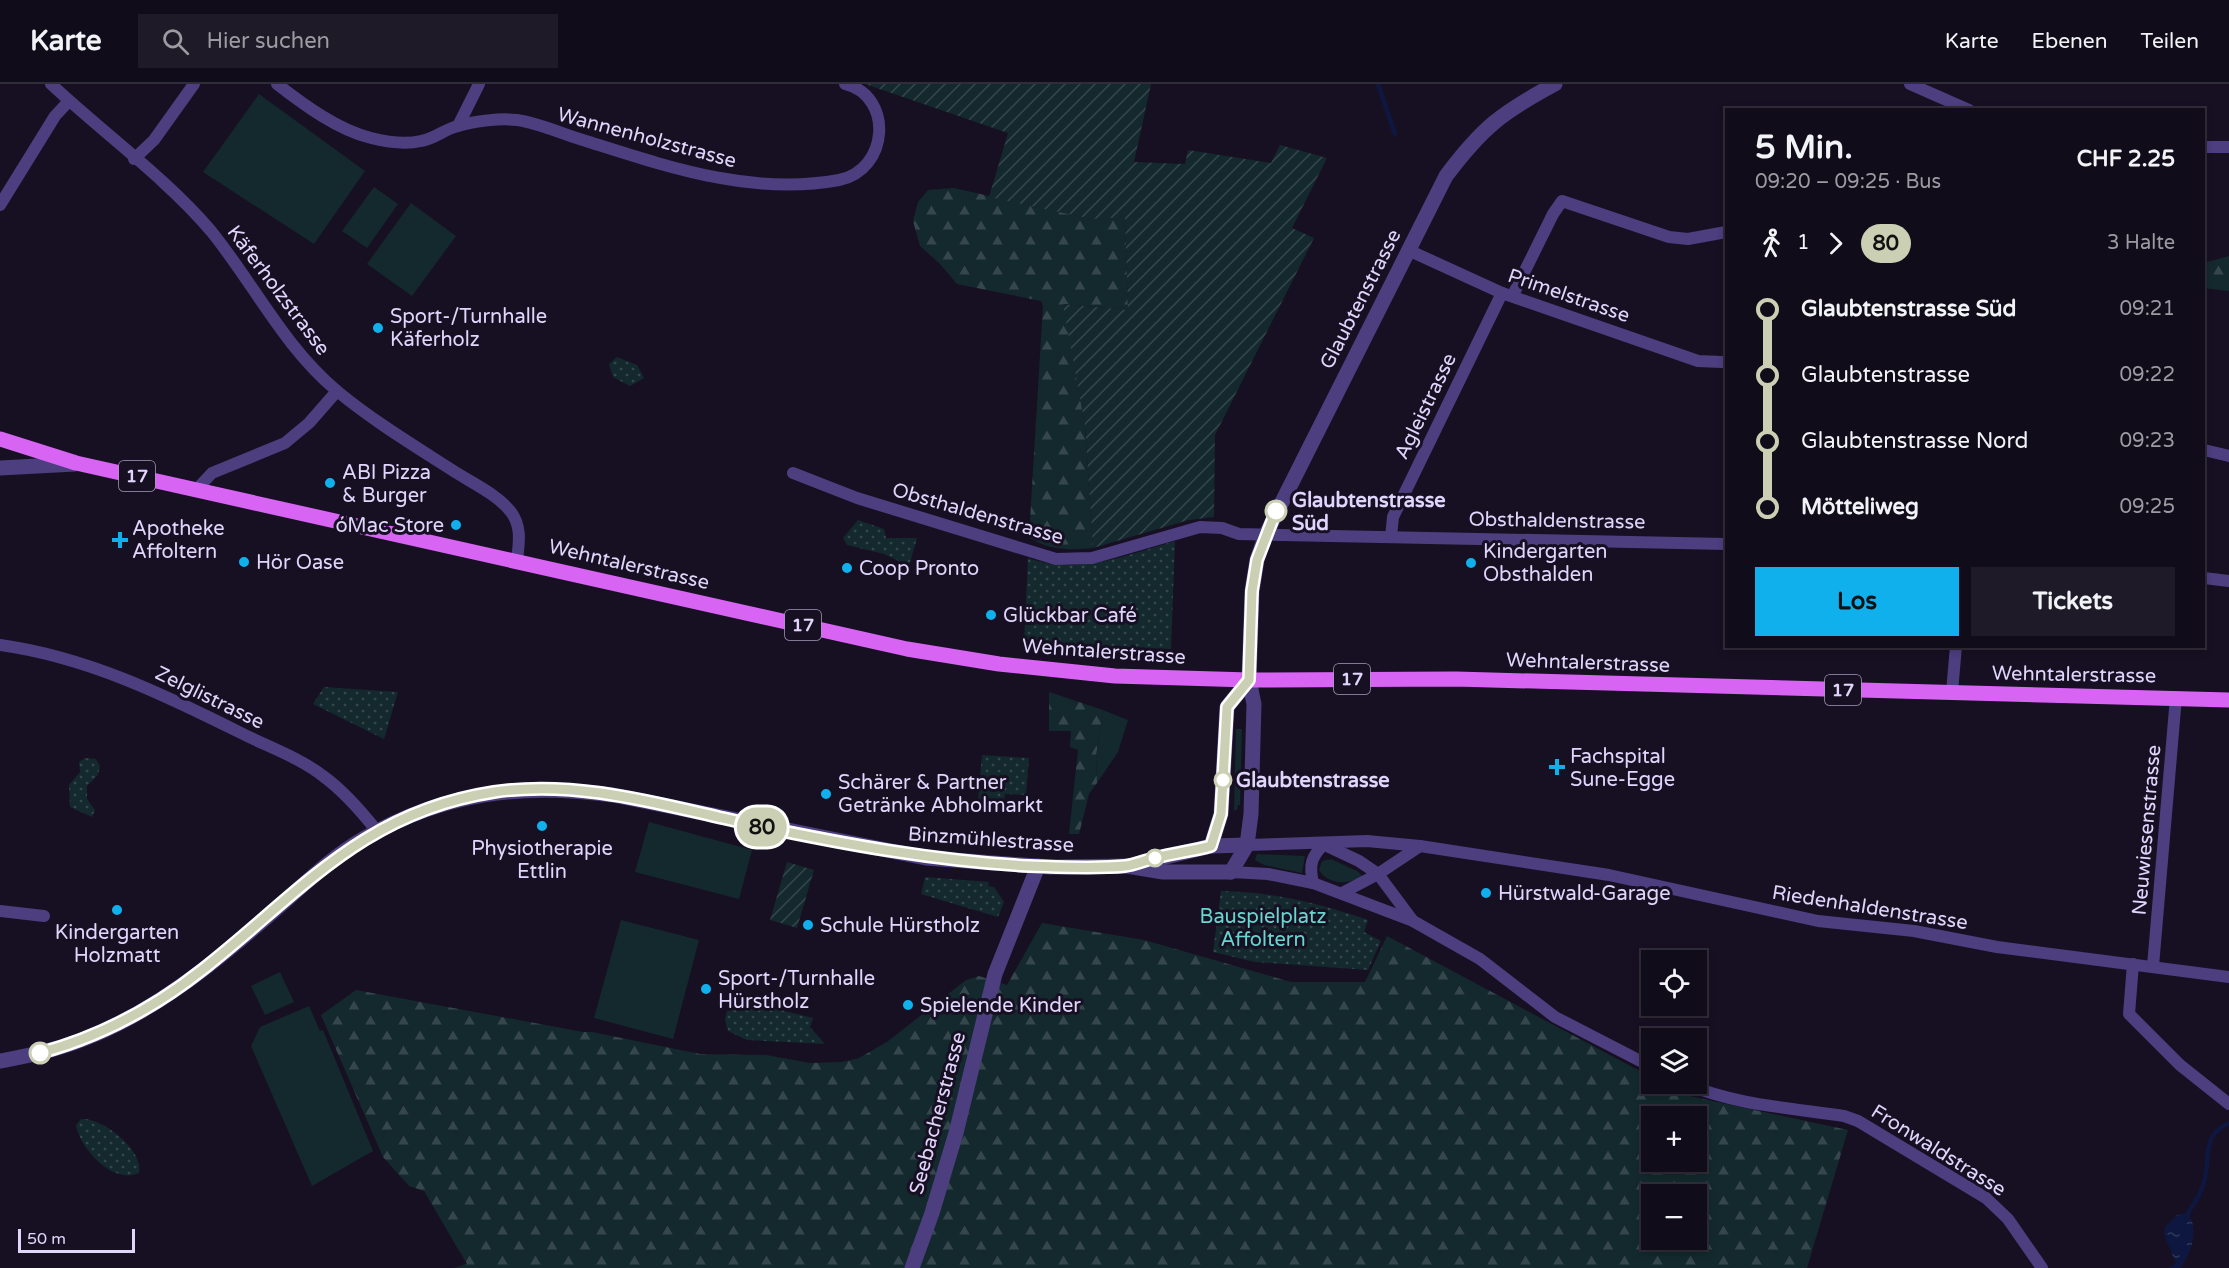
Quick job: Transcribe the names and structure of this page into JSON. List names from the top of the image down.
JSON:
{
  "streets": {
    "main road": ["17", "Wehntalerstrasse"],
    "street": [
      "Wannenholzstrasse",
      "Käferholzstrasse",
      "Primelstrasse",
      "Glaubtenstrasse",
      "Agleistrasse",
      "Obsthaldenstrasse",
      "Zelglistrasse",
      "Neuwiesenstrasse",
      "Binzmühlestrasse",
      "Riedenhaldenstrasse",
      "Seebacherstrasse",
      "Fronwaldstrasse"
    ]
  },
  "crossings": [
    ["Käferholzstrasse", "Wehntalerstrasse"],
    ["Primelstrasse", "Glaubtenstrasse"],
    ["Primelstrasse", "Agleistrasse"],
    ["Glaubtenstrasse", "Obsthaldenstrasse"],
    ["Glaubtenstrasse", "Wehntalerstrasse"],
    ["Agleistrasse", "Obsthaldenstrasse"],
    ["Wehntalerstrasse", "Neuwiesenstrasse"],
    ["Zelglistrasse", "Binzmühlestrasse"],
    ["Neuwiesenstrasse", "Riedenhaldenstrasse"],
    ["Binzmühlestrasse", "Riedenhaldenstrasse"],
    ["Binzmühlestrasse", "Seebacherstrasse"]
  ],
  "parks": ["Bauspielplatz Affoltern"],
  "places": {
    "other": [
      "Sport-/Turnhalle Käferholz",
      "ABI Pizza & Burger",
      "Glaubtenstrasse Süd",
      "óMac Store",
      "Hör Oase",
      "Kindergarten Obsthalden",
      "Coop Pronto",
      "Glückbar Café",
      "Glaubtenstrasse",
      "Schärer & Partner Getränke Abholmarkt",
      "Physiotherapie Ettlin",
      "Hürstwald-Garage",
      "Kindergarten Holzmatt",
      "Schule Hürstholz",
      "Sport-/Turnhalle Hürstholz",
      "Spielende Kinder"
    ],
    "health": ["Apotheke Affoltern", "Fachspital Sune-Egge"]
  },
  "lines": ["bus line 80"],
  "scale_bar": "50 m",
  "page": {
    "header": "Karte",
    "search": "Hier suchen",
    "nav": ["Karte", "Ebenen", "Teilen"],
    "on_map": "80",
    "heading": ["5 Min.", "09:20 – 09:25 · Bus", "CHF 2.25"],
    "legs": ["1", "80", "3 Halte"],
    "list": [
      {
        "name": "Glaubtenstrasse Süd",
        "value": "09:21"
      },
      {
        "name": "Glaubtenstrasse",
        "value": "09:22"
      },
      {
        "name": "Glaubtenstrasse Nord",
        "value": "09:23"
      },
      {
        "name": "Mötteliweg",
        "value": "09:25"
      }
    ],
    "buttons": ["Los", "Tickets"],
    "map_buttons": ["+", "−"],
    "scale": "50 m"
  }
}
